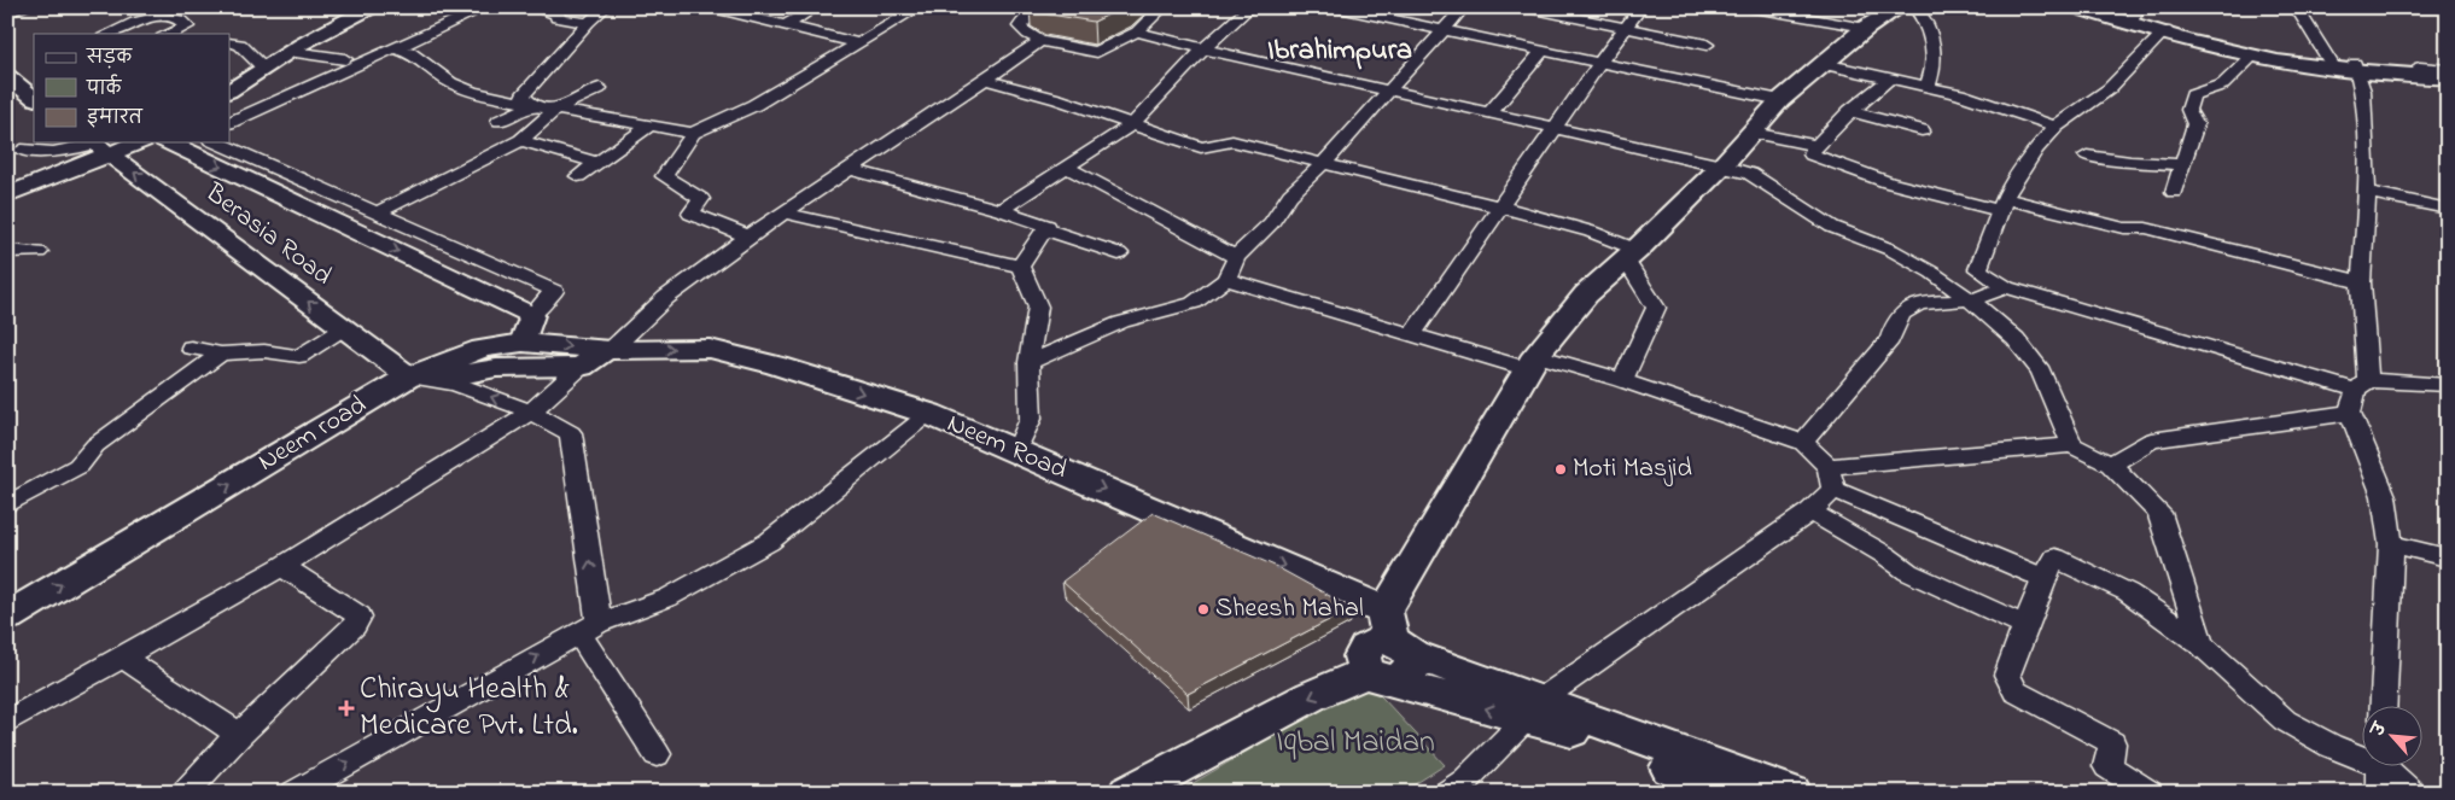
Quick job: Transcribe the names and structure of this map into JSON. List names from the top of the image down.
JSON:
{
  "streets": {
    "main road": ["Neem road", "Neem Road"],
    "street": ["Berasia Road"]
  },
  "crossings": [
    ["Berasia Road", "Neem road"],
    ["Neem road", "Neem Road"]
  ],
  "one_way": ["Neem road", "Neem Road"],
  "districts": ["Ibrahimpura"],
  "parks": ["Iqbal Maidan"],
  "places": {
    "other": ["Moti Masjid", "Sheesh Mahal"],
    "health": ["Chirayu Health & Medicare Pvt. Ltd."]
  },
  "legend": ["सड़क", "पार्क", "इमारत"],
  "north": "top left"
}
